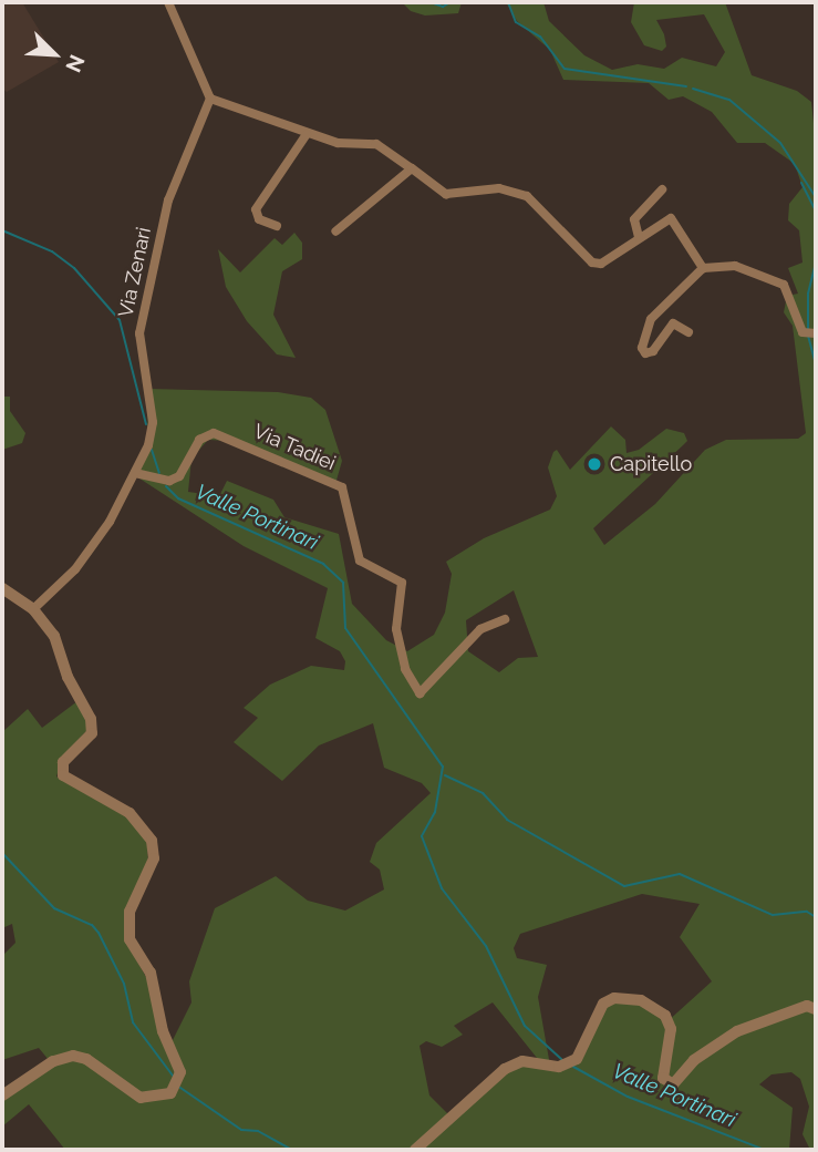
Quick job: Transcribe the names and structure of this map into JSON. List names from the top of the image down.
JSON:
{
  "streets": {
    "street": ["Via Zenari", "Via Tadiei"]
  },
  "crossings": [
    ["Via Zenari", "Via Tadiei"]
  ],
  "water": ["Valle Portinari"],
  "places": ["Capitello"],
  "north": "bottom right"
}
